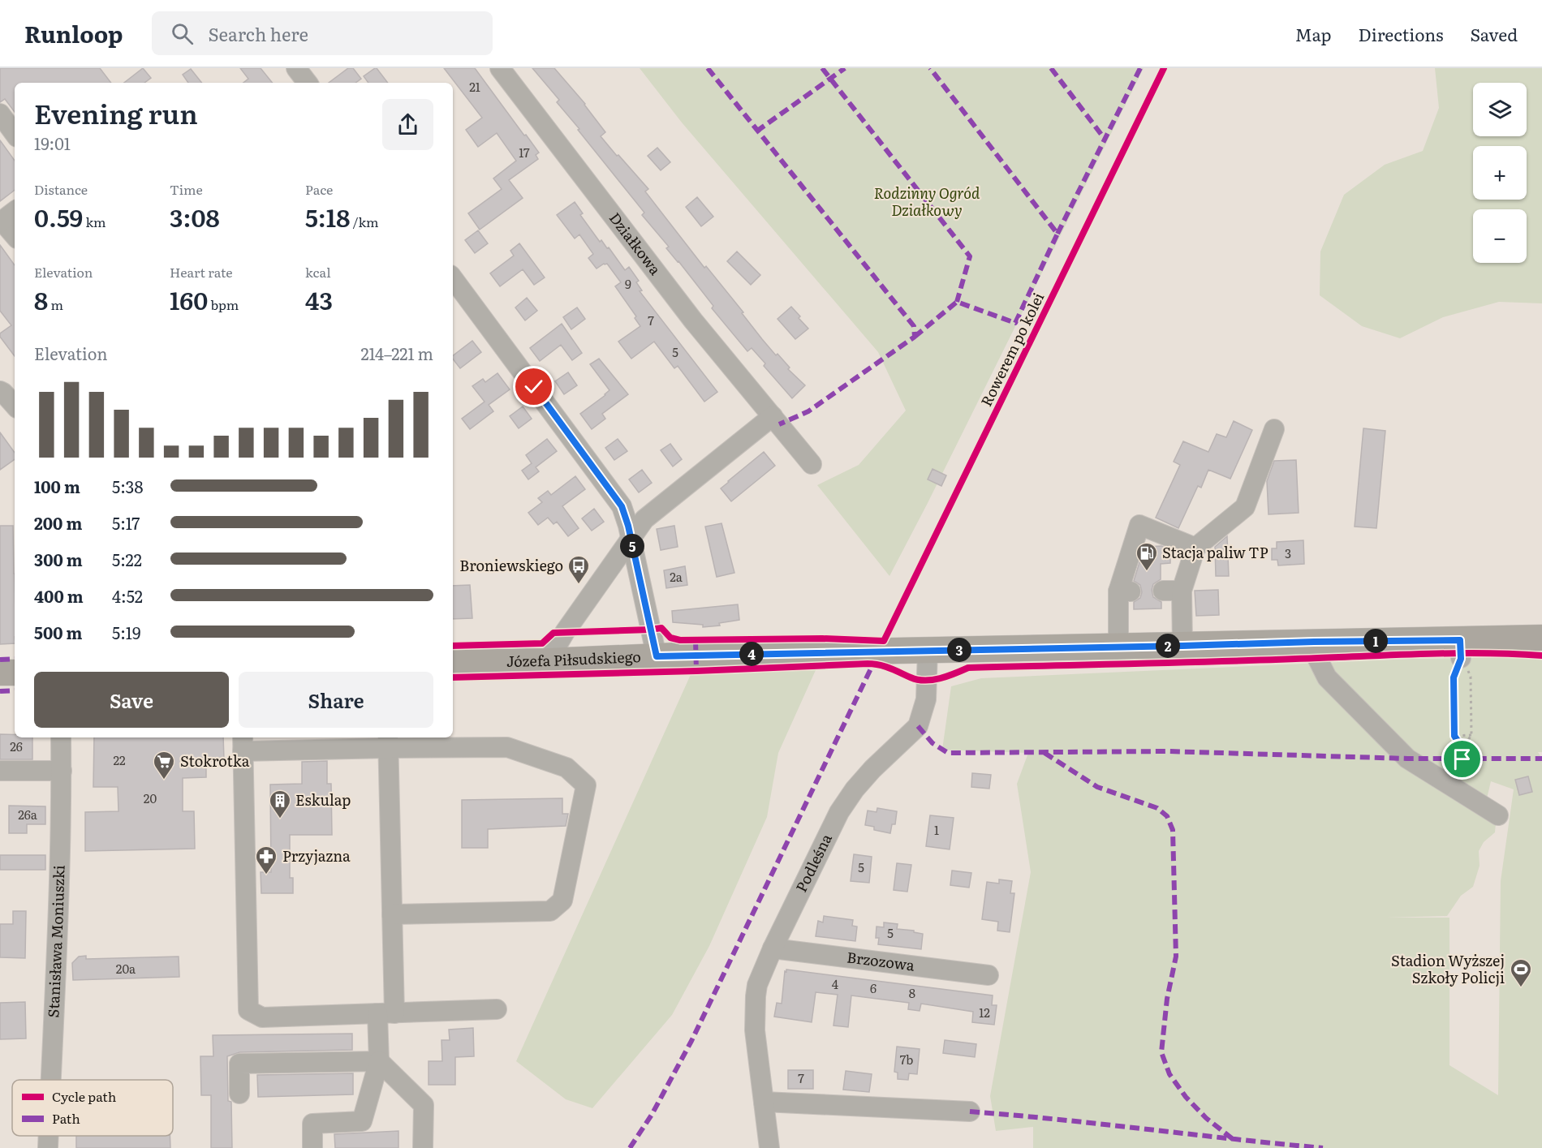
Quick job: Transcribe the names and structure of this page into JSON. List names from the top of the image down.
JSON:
{
  "streets": {
    "main road": ["Józefa Piłsudskiego"],
    "street": [
      "Działkowa",
      "Podleśna",
      "Stanisława Moniuszki",
      "Brzozowa"
    ],
    "cycle path": ["Rowerem po kolei"]
  },
  "crossings": [
    ["Józefa Piłsudskiego", "Podleśna"],
    ["Podleśna", "Brzozowa"]
  ],
  "parks": ["Rodzinny Ogród Działkowy"],
  "places": {
    "fuel station": ["Stacja paliw TP"],
    "bus stop": ["Broniewskiego"],
    "supermarket": ["Stokrotka"],
    "building": ["Eskulap"],
    "pharmacy": ["Przyjazna"],
    "sports": ["Stadion Wyższej Szkoły Policji"]
  },
  "house_numbers": [
    "21",
    "17",
    "9",
    "7",
    "5",
    "3",
    "2a",
    "26",
    "22",
    "20",
    "26a",
    "1",
    "5",
    "5",
    "20a",
    "4",
    "6",
    "8",
    "12",
    "7b",
    "7"
  ],
  "legend": ["Cycle path", "Path"],
  "page": {
    "header": "Runloop",
    "search": "Search here",
    "nav": ["Map", "Directions", "Saved"],
    "map_buttons": ["+", "−"],
    "heading": ["Evening run", "19:01"],
    "stats": [
      ["Distance", "0.59 km"],
      ["Time", "3:08"],
      ["Pace", "5:18 /km"],
      ["Elevation", "8 m"],
      ["Heart rate", "160 bpm"],
      ["kcal", "43"]
    ],
    "chart": ["Elevation", "214–221 m"],
    "list": [
      {
        "name": "100 m",
        "note": "5:38"
      },
      {
        "name": "200 m",
        "note": "5:17"
      },
      {
        "name": "300 m",
        "note": "5:22"
      },
      {
        "name": "400 m",
        "note": "4:52"
      },
      {
        "name": "500 m",
        "note": "5:19"
      }
    ],
    "pins": [
      "5",
      "1",
      "2",
      "3",
      "4"
    ],
    "buttons": ["Save", "Share"]
  }
}
